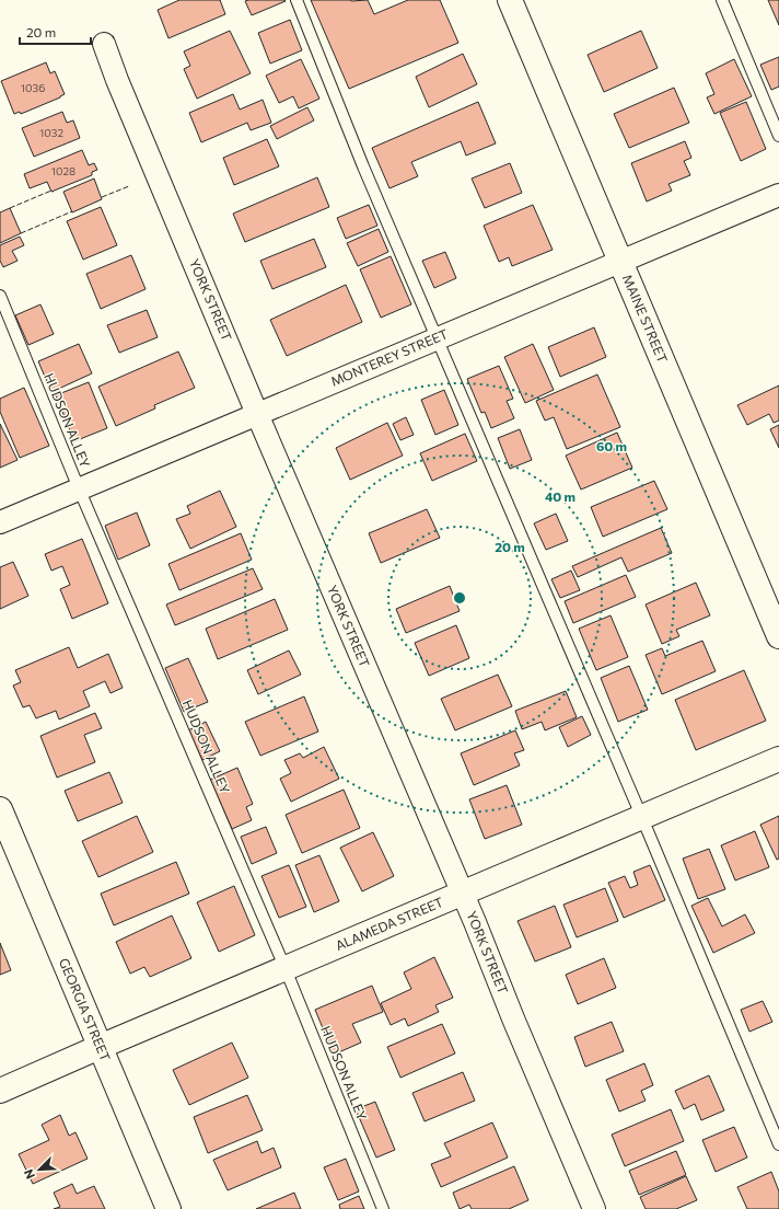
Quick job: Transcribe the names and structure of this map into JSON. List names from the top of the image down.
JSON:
{
  "streets": {
    "street": [
      "YORK STREET",
      "MAINE STREET",
      "MONTEREY STREET",
      "ALAMEDA STREET",
      "GEORGIA STREET"
    ],
    "lane": ["HUDSON ALLEY"]
  },
  "crossings": [
    ["YORK STREET", "MONTEREY STREET"],
    ["YORK STREET", "ALAMEDA STREET"],
    ["MAINE STREET", "MONTEREY STREET"],
    ["MONTEREY STREET", "HUDSON ALLEY"],
    ["HUDSON ALLEY", "ALAMEDA STREET"],
    ["ALAMEDA STREET", "GEORGIA STREET"]
  ],
  "house_numbers": ["1036", "1032", "1028"],
  "scale_bar": "20 m",
  "north": "bottom left",
  "rings": ["60 m", "40 m", "20 m"]
}
